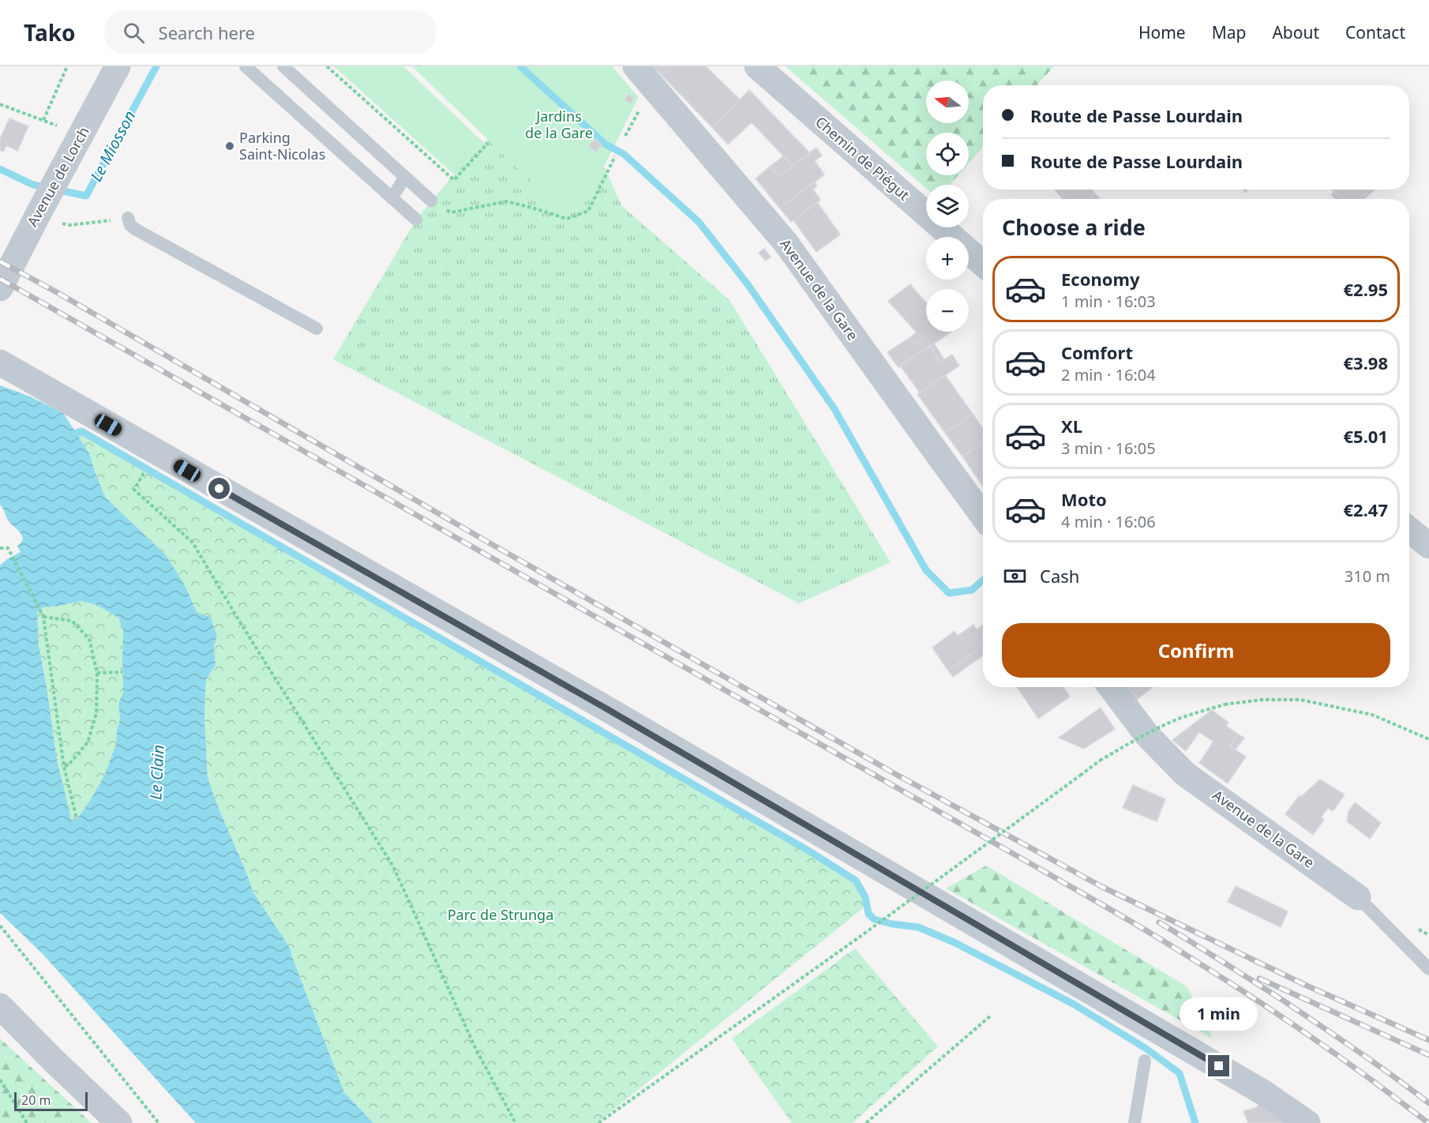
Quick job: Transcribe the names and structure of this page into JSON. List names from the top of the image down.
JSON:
{
  "streets": {
    "street": ["Chemin de Piégut", "Avenue de Lorch", "Avenue de la Gare"]
  },
  "water": ["Le Miosson", "Le Clain"],
  "parks": ["Jardins de la Gare", "Parc de Strunga"],
  "places": ["Parking Saint-Nicolas"],
  "scale_bar": "20 m",
  "north": "left",
  "page": {
    "header": "Tako",
    "search": "Search here",
    "nav": [
      "Home",
      "Map",
      "About",
      "Contact"
    ],
    "map_buttons": ["+", "−"],
    "banner": ["Route de Passe Lourdain", "Route de Passe Lourdain"],
    "heading": "Choose a ride",
    "list": [
      {
        "name": "Economy",
        "note": "1 min · 16:03",
        "value": "€2.95"
      },
      {
        "name": "Comfort",
        "note": "2 min · 16:04",
        "value": "€3.98"
      },
      {
        "name": "XL",
        "note": "3 min · 16:05",
        "value": "€5.01"
      },
      {
        "name": "Moto",
        "note": "4 min · 16:06",
        "value": "€2.47"
      }
    ],
    "pay": ["Cash", "310 m"],
    "buttons": "Confirm",
    "bubble": "1 min",
    "scale": "20 m"
  }
}
